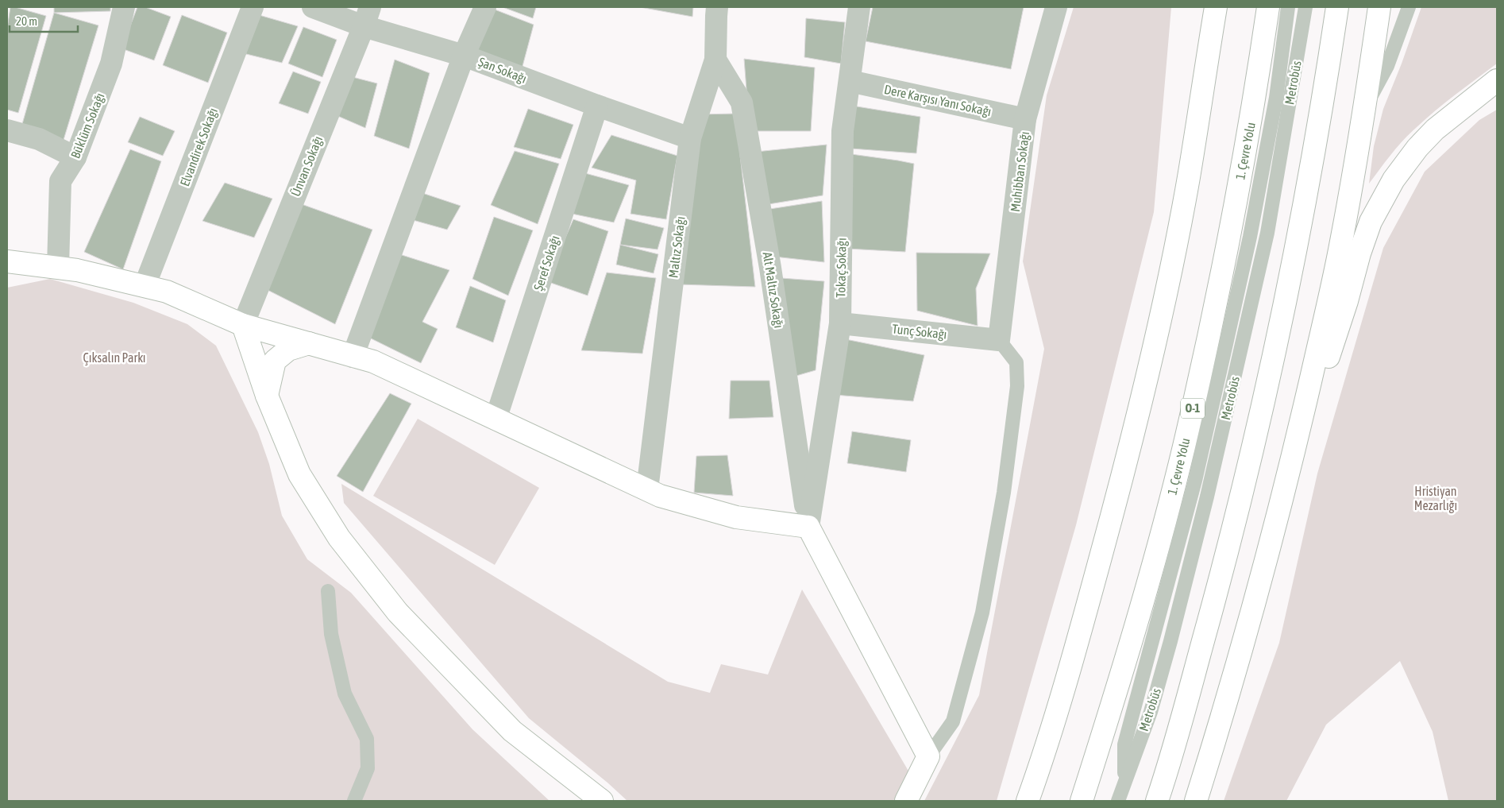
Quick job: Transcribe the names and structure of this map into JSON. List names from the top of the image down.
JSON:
{
  "streets": {
    "main road": ["1. Çevre Yolu", "O-1"],
    "street": [
      "Şan Sokağı",
      "Dere Karşısı Yanı Sokağı",
      "Büklüm Sokağı",
      "Elvandirek Sokağı",
      "Ünvan Sokağı",
      "Muhibban Sokağı",
      "Maltız Sokağı",
      "Şeref Sokağı",
      "Tokaç Sokağı",
      "Alt Maltız Sokağı",
      "Tunç Sokağı"
    ],
    "lane": ["Metrobüs"]
  },
  "crossings": [
    ["Şan Sokağı", "Ünvan Sokağı"],
    ["Şan Sokağı", "Maltız Sokağı"],
    ["Şan Sokağı", "Şeref Sokağı"],
    ["Dere Karşısı Yanı Sokağı", "Muhibban Sokağı"],
    ["Dere Karşısı Yanı Sokağı", "Tokaç Sokağı"],
    ["Muhibban Sokağı", "Tunç Sokağı"],
    ["Maltız Sokağı", "Alt Maltız Sokağı"],
    ["Tokaç Sokağı", "Alt Maltız Sokağı"],
    ["Tokaç Sokağı", "Tunç Sokağı"]
  ],
  "parks": ["Çıksalın Parkı", "Hristiyan Mezarlığı"],
  "scale_bar": "20 m"
}
